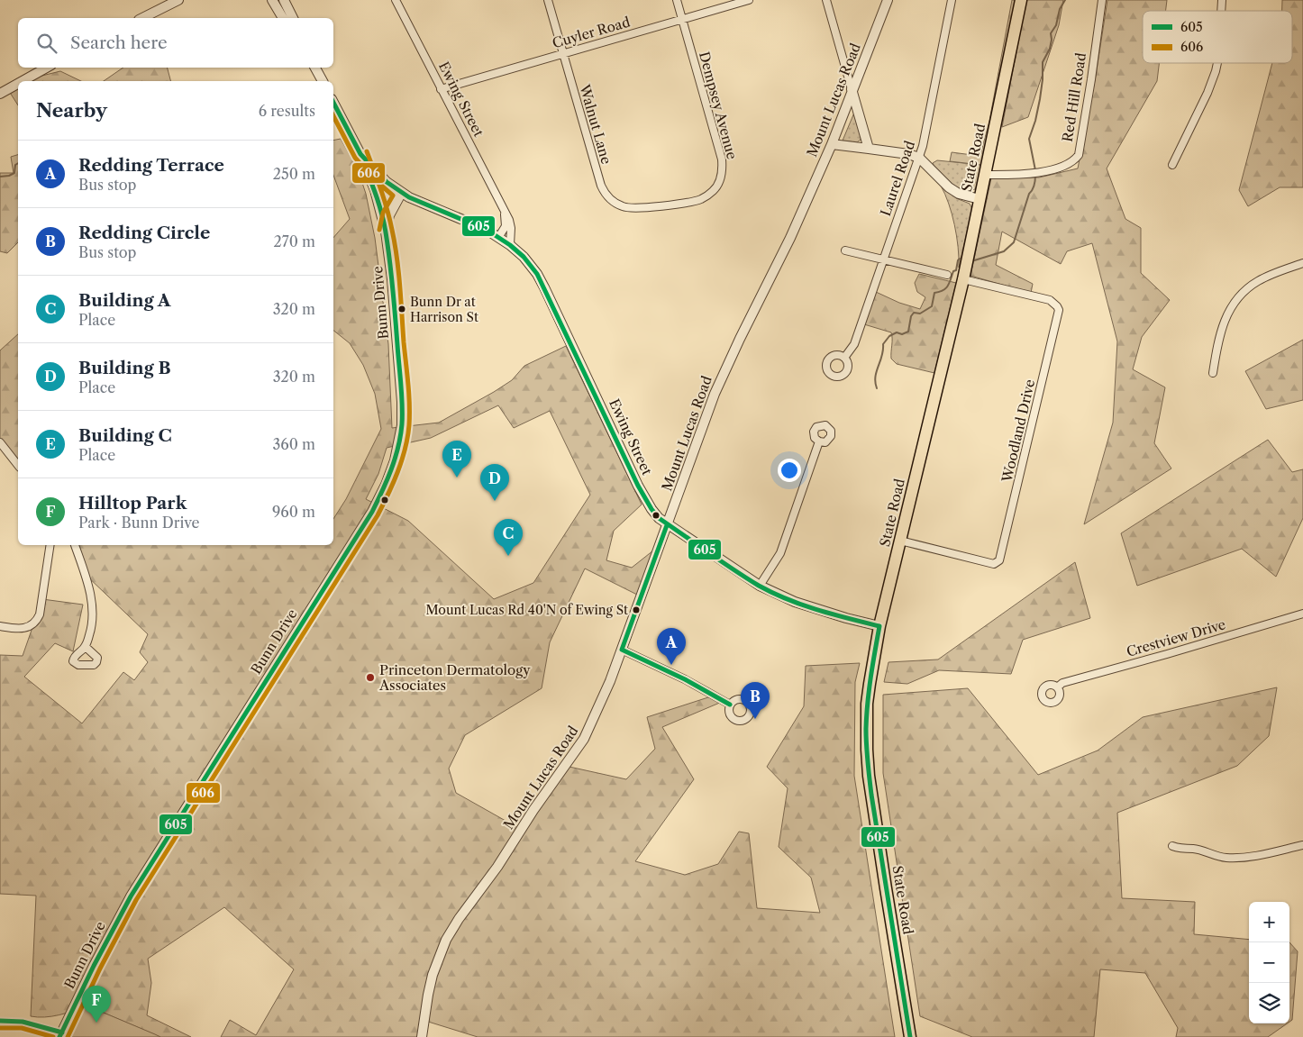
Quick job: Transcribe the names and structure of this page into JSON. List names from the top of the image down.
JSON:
{
  "streets": {
    "highway": ["State Road"],
    "street": [
      "Cuyler Road",
      "Red Hill Road",
      "Ewing Street",
      "Mount Lucas Road",
      "Dempsey Avenue",
      "Walnut Lane",
      "Laurel Road",
      "Bunn Drive",
      "Woodland Drive",
      "Crestview Drive"
    ]
  },
  "crossings": [
    ["Cuyler Road", "Ewing Street"],
    ["Cuyler Road", "Dempsey Avenue"],
    ["Cuyler Road", "Walnut Lane"],
    ["Red Hill Road", "State Road"],
    ["Ewing Street", "Mount Lucas Road"],
    ["Ewing Street", "State Road"],
    ["Ewing Street", "Bunn Drive"],
    ["Dempsey Avenue", "Walnut Lane"],
    ["State Road", "Woodland Drive"]
  ],
  "places": ["Bunn Dr at Harrison St", "Mount Lucas Rd 40'N of Ewing St", "Princeton Dermatology Associates"],
  "lines": ["transit line 605", "transit line 606"],
  "legend": ["605", "606"],
  "page": {
    "search": "Search here",
    "heading": ["Nearby", "6 results"],
    "list": [
      {
        "mark": "A",
        "name": "Redding Terrace",
        "note": "Bus stop",
        "value": "250 m"
      },
      {
        "mark": "B",
        "name": "Redding Circle",
        "note": "Bus stop",
        "value": "270 m"
      },
      {
        "mark": "C",
        "name": "Building A",
        "note": "Place",
        "value": "320 m"
      },
      {
        "mark": "D",
        "name": "Building B",
        "note": "Place",
        "value": "320 m"
      },
      {
        "mark": "E",
        "name": "Building C",
        "note": "Place",
        "value": "360 m"
      },
      {
        "mark": "F",
        "name": "Hilltop Park",
        "note": "Park · Bunn Drive",
        "value": "960 m"
      }
    ],
    "pins": [
      "E",
      "D",
      "C",
      "A",
      "B",
      "F"
    ],
    "map_buttons": ["+", "−"]
  }
}
